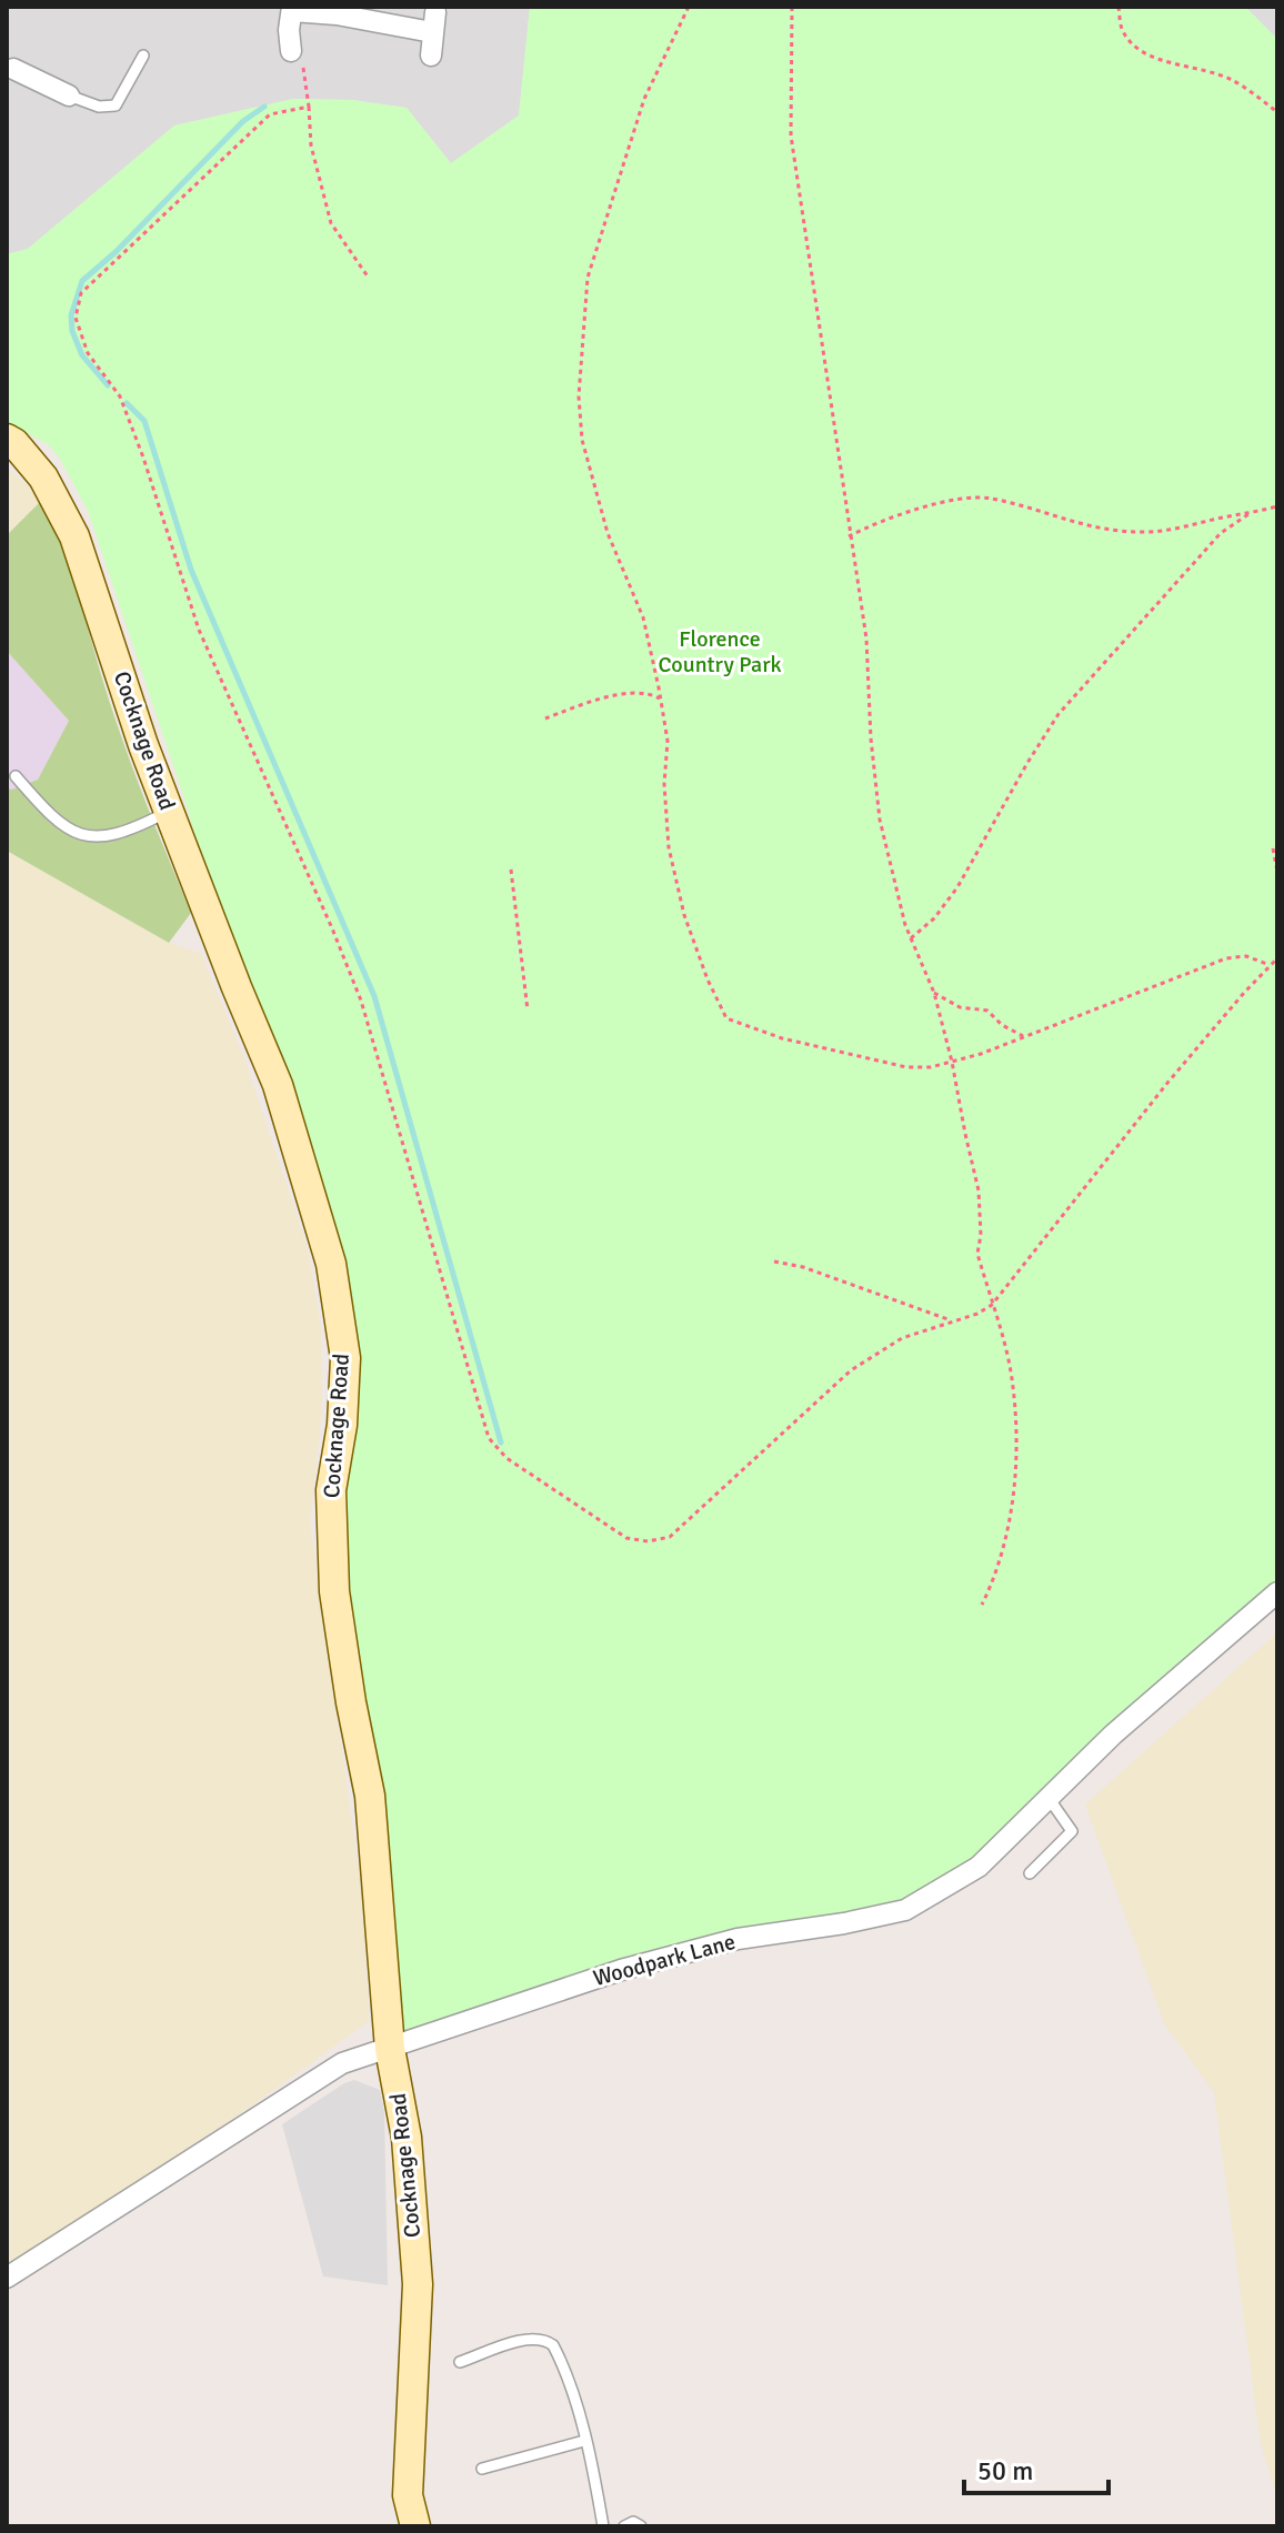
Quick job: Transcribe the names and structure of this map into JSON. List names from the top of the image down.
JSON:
{
  "streets": {
    "street": ["Cocknage Road", "Woodpark Lane"]
  },
  "crossings": [
    ["Cocknage Road", "Woodpark Lane"]
  ],
  "parks": ["Florence Country Park"],
  "scale_bar": "50 m"
}
